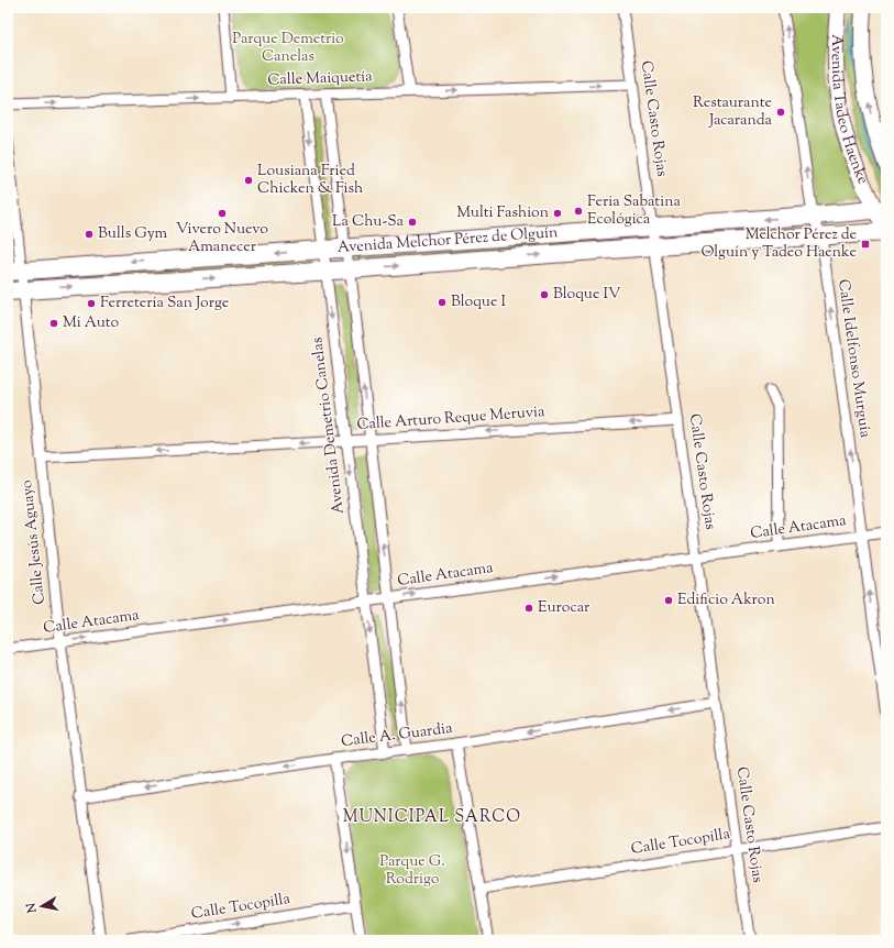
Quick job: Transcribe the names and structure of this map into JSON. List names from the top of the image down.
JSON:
{
  "streets": {
    "highway": ["Avenida Melchor Pérez de Olguín"],
    "main road": ["Avenida Tadeo Haenke"],
    "street": [
      "Calle Maiquetía",
      "Calle Casto Rojas",
      "Calle Idelfonso Murguía",
      "Calle Arturo Reque Meruvia",
      "Avenida Demetrio Canelas",
      "Calle Atacama",
      "Calle Jesús Aguayo",
      "Calle A. Guardia",
      "Calle Tocopilla"
    ]
  },
  "crossings": [
    ["Calle Maiquetía", "Calle Casto Rojas"],
    ["Calle Maiquetía", "Avenida Demetrio Canelas"],
    ["Avenida Tadeo Haenke", "Avenida Melchor Pérez de Olguín"],
    ["Calle Casto Rojas", "Avenida Melchor Pérez de Olguín"],
    ["Calle Casto Rojas", "Calle Arturo Reque Meruvia"],
    ["Calle Casto Rojas", "Calle Atacama"],
    ["Calle Casto Rojas", "Calle A. Guardia"],
    ["Calle Casto Rojas", "Calle Tocopilla"],
    ["Avenida Melchor Pérez de Olguín", "Calle Idelfonso Murguía"],
    ["Avenida Melchor Pérez de Olguín", "Avenida Demetrio Canelas"],
    ["Avenida Melchor Pérez de Olguín", "Calle Jesús Aguayo"],
    ["Calle Idelfonso Murguía", "Calle Atacama"],
    ["Calle Arturo Reque Meruvia", "Avenida Demetrio Canelas"],
    ["Calle Arturo Reque Meruvia", "Calle Jesús Aguayo"],
    ["Avenida Demetrio Canelas", "Calle Atacama"],
    ["Avenida Demetrio Canelas", "Calle A. Guardia"],
    ["Calle Atacama", "Calle Jesús Aguayo"],
    ["Calle Jesús Aguayo", "Calle A. Guardia"]
  ],
  "one_way": [
    "Calle Maiquetía",
    "Calle Idelfonso Murguía",
    "Calle Arturo Reque Meruvia",
    "Calle Atacama",
    "Calle A. Guardia",
    "Calle Tocopilla"
  ],
  "districts": ["MUNICIPAL SARCO"],
  "parks": ["Parque Demetrio Canelas", "Parque G. Rodrigo"],
  "places": {
    "other": [
      "Restaurante Jacaranda",
      "Lousiana Fried Chicken & Fish",
      "Feria Sabatina Ecológica",
      "Vivero Nuevo Amanecer",
      "Multi Fashion",
      "La Chu-Sa",
      "Bulls Gym",
      "Bloque IV",
      "Bloque I",
      "Ferretería San Jorge",
      "Mi Auto",
      "Edificio Akron",
      "Eurocar"
    ],
    "transit": ["Melchor Pérez de Olguín y Tadeo Haenke"]
  },
  "north": "left"
}
